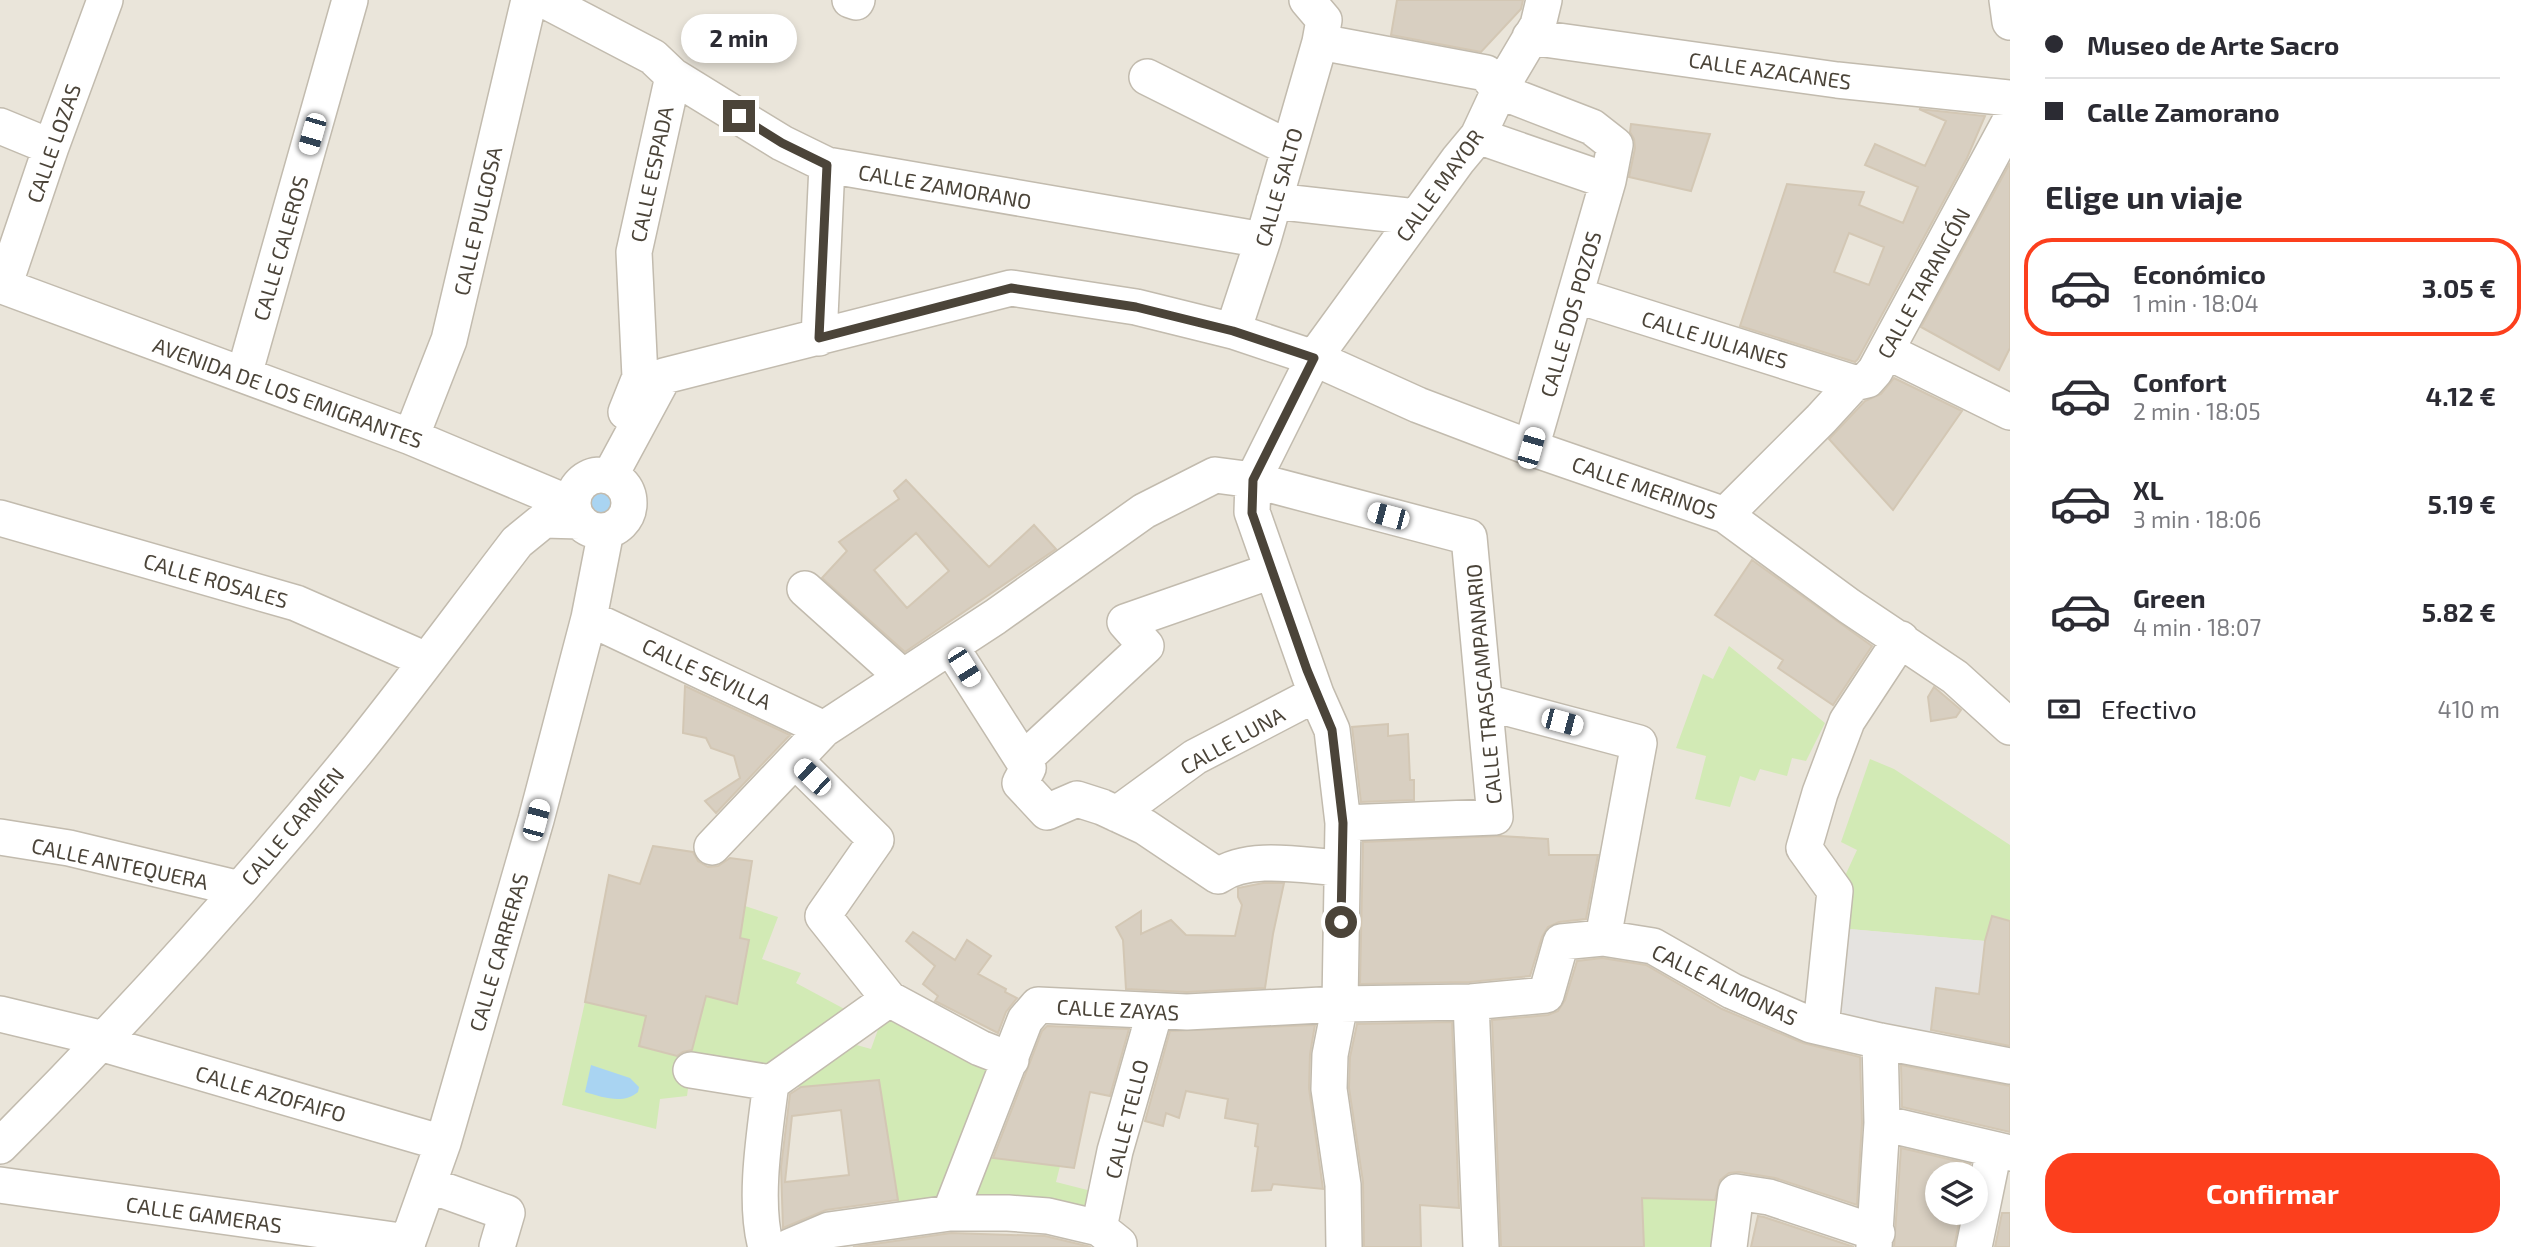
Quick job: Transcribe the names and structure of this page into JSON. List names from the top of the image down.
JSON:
{
  "streets": {
    "street": [
      "CALLE AZACANES",
      "CALLE LOZAS",
      "CALLE ESPADA",
      "CALLE MAYOR",
      "CALLE ZAMORANO",
      "CALLE SALTO",
      "CALLE PULGOSA",
      "CALLE CALEROS",
      "CALLE TARANCÓN",
      "CALLE DOS POZOS",
      "CALLE JULIANES",
      "AVENIDA DE LOS EMIGRANTES",
      "CALLE MERINOS",
      "CALLE ROSALES",
      "CALLE SEVILLA",
      "CALLE TRASCAMPANARIO",
      "CALLE LUNA",
      "CALLE CARMEN",
      "CALLE ANTEQUERA",
      "CALLE CARRERAS",
      "CALLE ALMONAS",
      "CALLE ZAYAS",
      "CALLE AZOFAIFO",
      "CALLE TELLO",
      "CALLE GAMERAS"
    ]
  },
  "crossings": [
    ["CALLE AZACANES", "CALLE MAYOR"],
    ["CALLE LOZAS", "AVENIDA DE LOS EMIGRANTES"],
    ["CALLE ESPADA", "CALLE ZAMORANO"],
    ["CALLE ESPADA", "AVENIDA DE LOS EMIGRANTES"],
    ["CALLE ESPADA", "CALLE MERINOS"],
    ["CALLE ESPADA", "CALLE CARMEN"],
    ["CALLE ESPADA", "CALLE CARRERAS"],
    ["CALLE MAYOR", "CALLE DOS POZOS"],
    ["CALLE MAYOR", "CALLE MERINOS"],
    ["CALLE MAYOR", "CALLE TRASCAMPANARIO"],
    ["CALLE ZAMORANO", "CALLE SALTO"],
    ["CALLE SALTO", "CALLE MERINOS"],
    ["CALLE PULGOSA", "AVENIDA DE LOS EMIGRANTES"],
    ["CALLE CALEROS", "AVENIDA DE LOS EMIGRANTES"],
    ["CALLE TARANCÓN", "CALLE JULIANES"],
    ["CALLE TARANCÓN", "CALLE MERINOS"],
    ["CALLE DOS POZOS", "CALLE JULIANES"],
    ["CALLE DOS POZOS", "CALLE MERINOS"],
    ["AVENIDA DE LOS EMIGRANTES", "CALLE MERINOS"],
    ["AVENIDA DE LOS EMIGRANTES", "CALLE CARMEN"],
    ["AVENIDA DE LOS EMIGRANTES", "CALLE CARRERAS"],
    ["CALLE MERINOS", "CALLE CARMEN"],
    ["CALLE MERINOS", "CALLE CARRERAS"],
    ["CALLE ROSALES", "CALLE CARMEN"],
    ["CALLE SEVILLA", "CALLE CARRERAS"],
    ["CALLE CARMEN", "CALLE ANTEQUERA"],
    ["CALLE CARMEN", "CALLE CARRERAS"],
    ["CALLE CARMEN", "CALLE AZOFAIFO"],
    ["CALLE CARRERAS", "CALLE AZOFAIFO"],
    ["CALLE CARRERAS", "CALLE GAMERAS"],
    ["CALLE ALMONAS", "CALLE ZAYAS"],
    ["CALLE ZAYAS", "CALLE TELLO"]
  ],
  "page": {
    "banner": ["Museo de Arte Sacro", "Calle Zamorano"],
    "bubble": "2 min",
    "heading": "Elige un viaje",
    "list": [
      {
        "name": "Económico",
        "note": "1 min · 18:04",
        "value": "3.05 €"
      },
      {
        "name": "Confort",
        "note": "2 min · 18:05",
        "value": "4.12 €"
      },
      {
        "name": "XL",
        "note": "3 min · 18:06",
        "value": "5.19 €"
      },
      {
        "name": "Green",
        "note": "4 min · 18:07",
        "value": "5.82 €"
      }
    ],
    "pay": ["Efectivo", "410 m"],
    "buttons": "Confirmar"
  }
}
